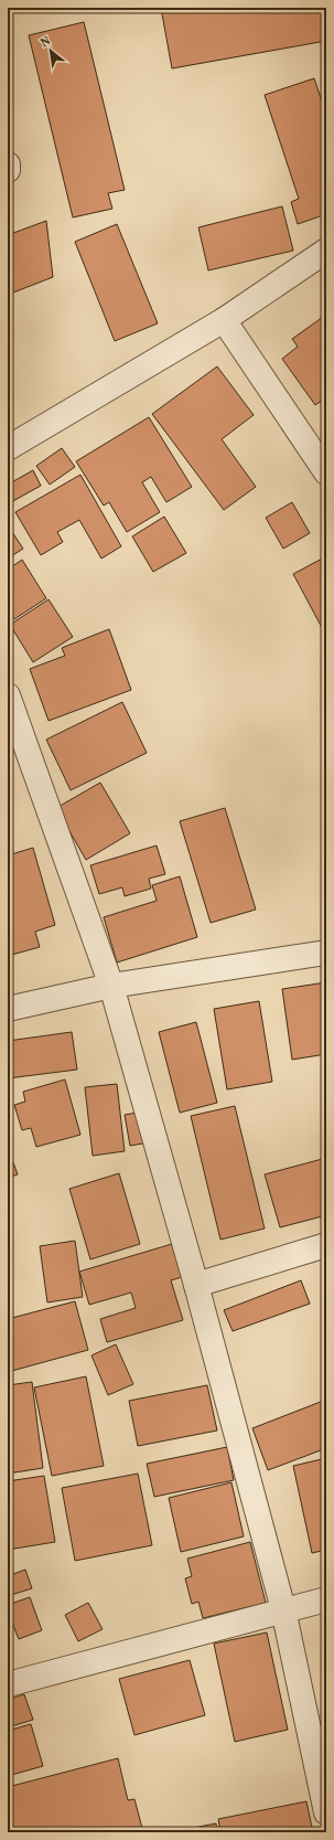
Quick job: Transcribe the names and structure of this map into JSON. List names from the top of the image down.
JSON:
{
  "north": "top left"
}
